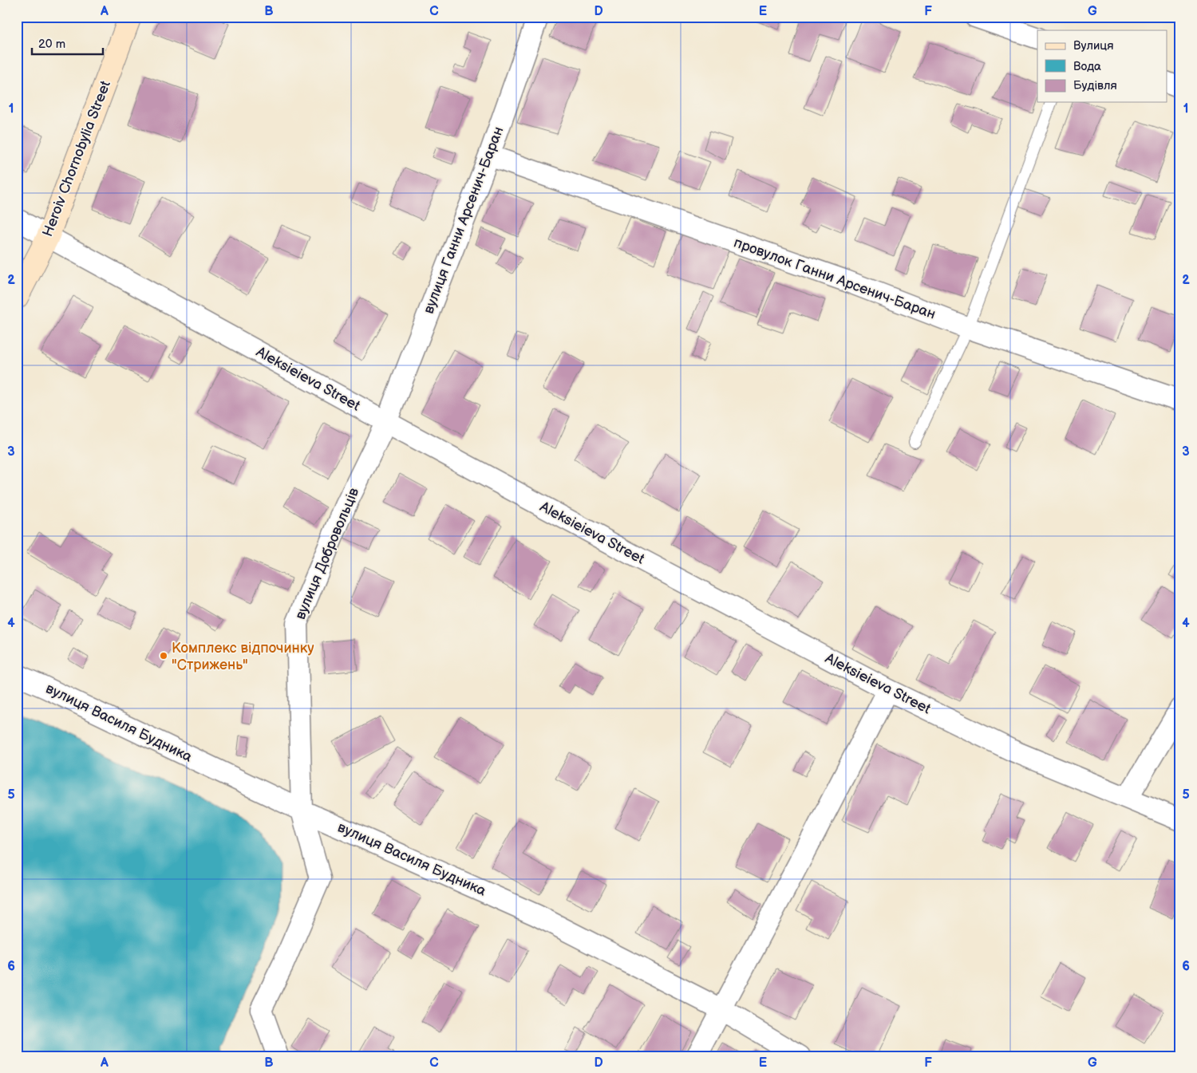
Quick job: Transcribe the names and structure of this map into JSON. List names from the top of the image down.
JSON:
{
  "streets": {
    "main road": ["Heroiv Chornobylia Street"],
    "street": [
      "вулиця Ганни Арсенич-Баран",
      "провулок Ганни Арсенич-Баран",
      "Aleksieieva Street",
      "вулиця Добровольців",
      "вулиця Василя Будника"
    ]
  },
  "crossings": [
    ["Heroiv Chornobylia Street", "Aleksieieva Street"],
    ["вулиця Ганни Арсенич-Баран", "провулок Ганни Арсенич-Баран"],
    ["вулиця Ганни Арсенич-Баран", "Aleksieieva Street"],
    ["вулиця Ганни Арсенич-Баран", "вулиця Добровольців"],
    ["Aleksieieva Street", "вулиця Добровольців"],
    ["вулиця Добровольців", "вулиця Василя Будника"]
  ],
  "places": ["Комплекс відпочинку \"Стрижень\""],
  "legend": ["Вулиця", "Вода", "Будівля"],
  "scale_bar": "20 m",
  "grid": {
    "columns": [
      "A",
      "B",
      "C",
      "D",
      "E",
      "F",
      "G"
    ],
    "rows": [
      "1",
      "2",
      "3",
      "4",
      "5",
      "6"
    ]
  }
}
